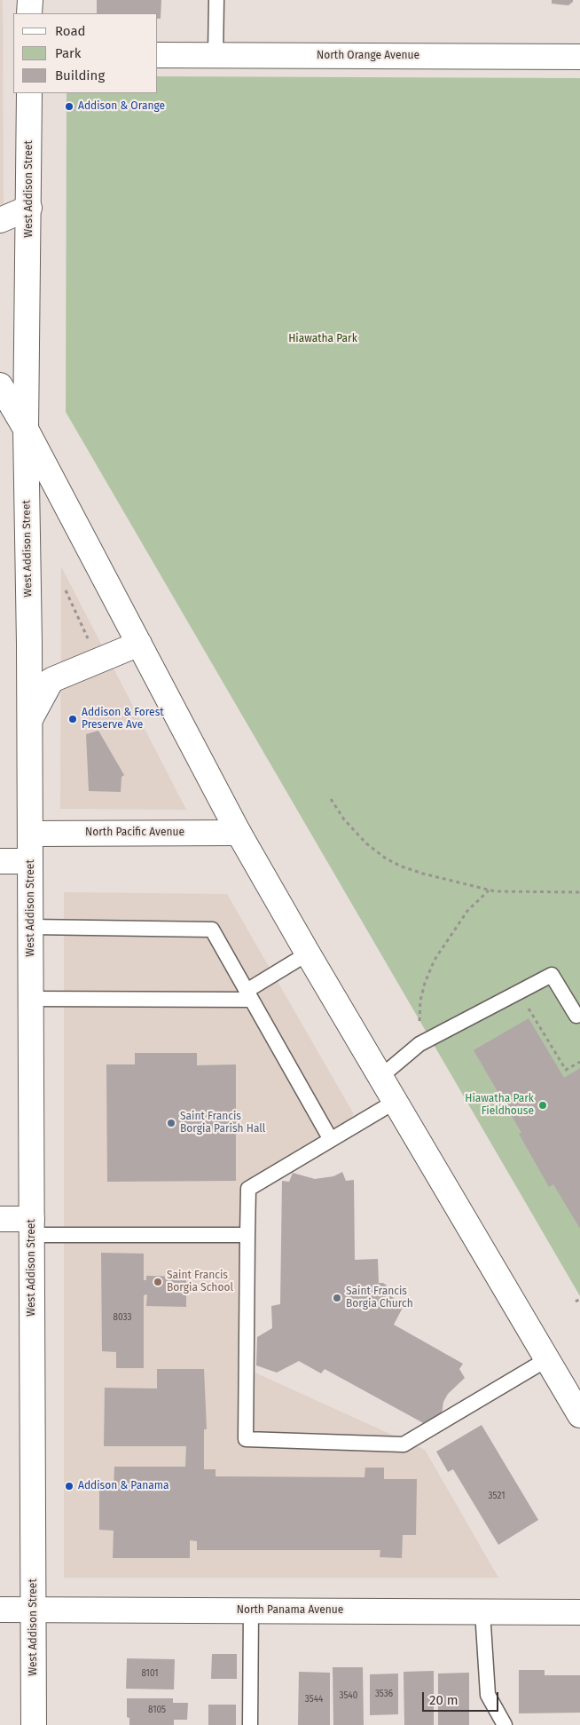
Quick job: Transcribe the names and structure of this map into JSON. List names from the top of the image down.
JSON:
{
  "streets": {
    "street": [
      "North Orange Avenue",
      "West Addison Street",
      "North Pacific Avenue",
      "North Panama Avenue"
    ]
  },
  "crossings": [
    ["West Addison Street", "North Pacific Avenue"],
    ["West Addison Street", "North Panama Avenue"]
  ],
  "parks": ["Hiawatha Park"],
  "places": [
    "Addison & Orange",
    "Addison & Forest Preserve Ave",
    "Hiawatha Park Fieldhouse",
    "Saint Francis Borgia Parish Hall",
    "Saint Francis Borgia School",
    "Saint Francis Borgia Church",
    "Addison & Panama"
  ],
  "house_numbers": [
    "8033",
    "3521",
    "8101",
    "3536",
    "3540",
    "3544",
    "8105"
  ],
  "legend": ["Road", "Park", "Building"],
  "scale_bar": "20 m"
}
